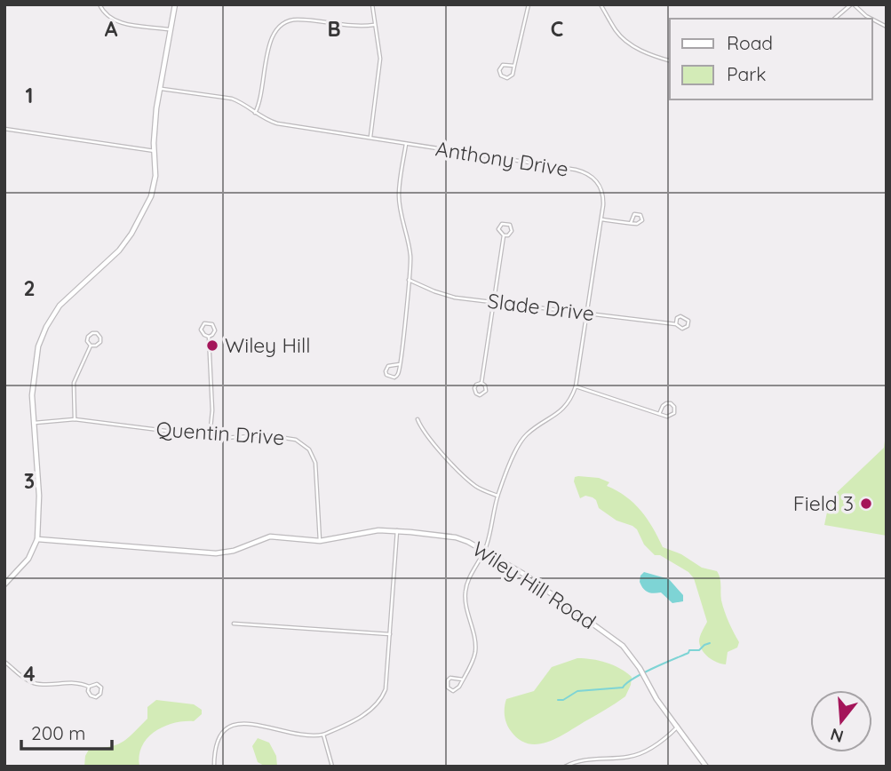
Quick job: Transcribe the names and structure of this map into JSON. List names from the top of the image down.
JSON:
{
  "streets": {
    "street": [
      "Anthony Drive",
      "Slade Drive",
      "Quentin Drive",
      "Wiley Hill Road"
    ]
  },
  "crossings": [
    ["Anthony Drive", "Slade Drive"],
    ["Anthony Drive", "Wiley Hill Road"],
    ["Quentin Drive", "Wiley Hill Road"]
  ],
  "places": ["Wiley Hill", "Field 3"],
  "legend": ["Road", "Park"],
  "scale_bar": "200 m",
  "north": "bottom",
  "grid": {
    "columns": ["A", "B", "C"],
    "rows": [
      "1",
      "2",
      "3",
      "4"
    ]
  }
}
